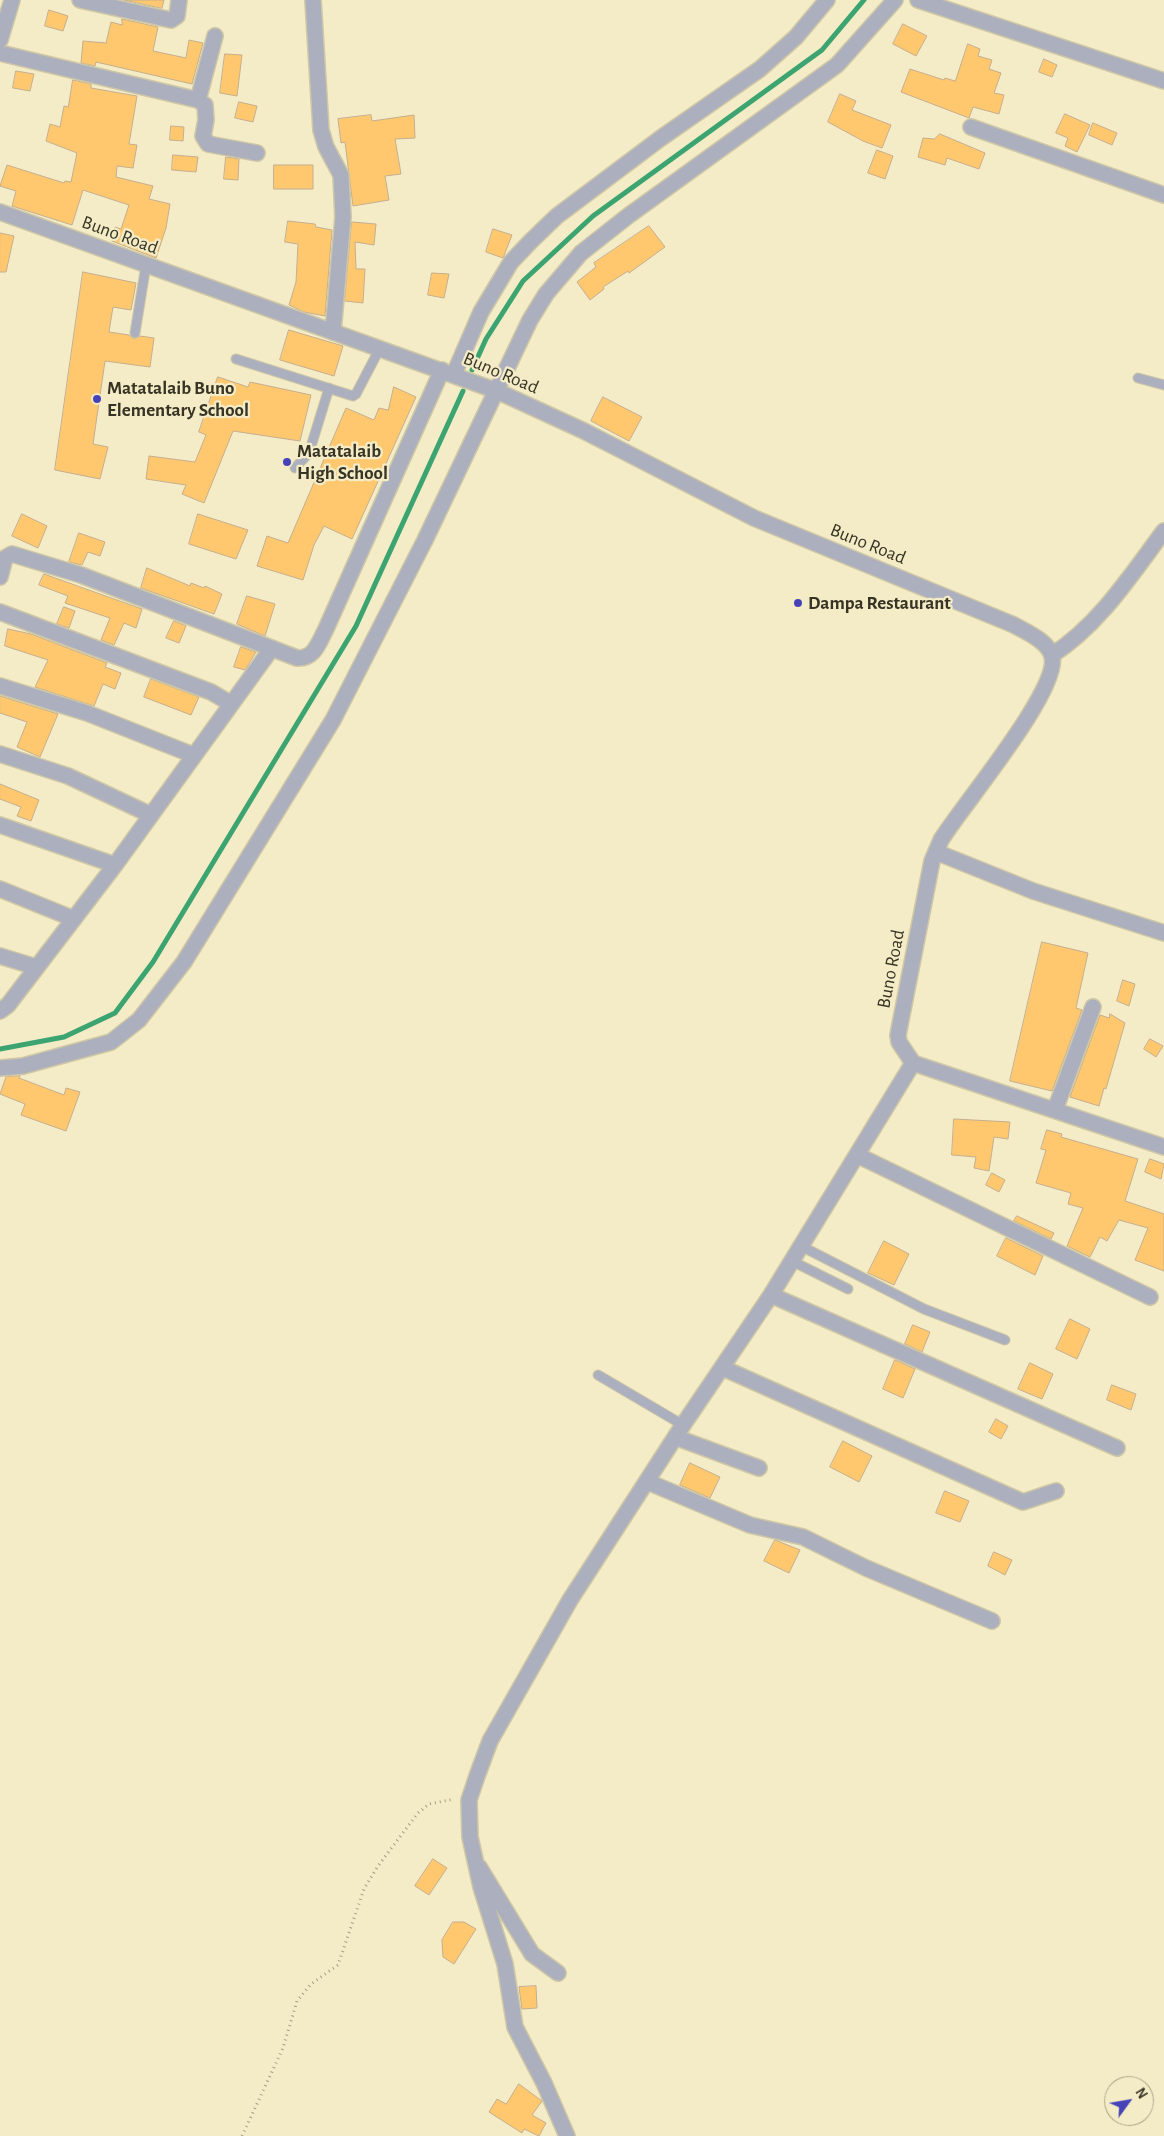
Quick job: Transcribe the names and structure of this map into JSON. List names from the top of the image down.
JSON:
{
  "streets": {
    "street": ["Buno Road"]
  },
  "places": ["Matatalaib Buno Elementary School", "Matatalaib High School", "Dampa Restaurant"],
  "north": "top right"
}
